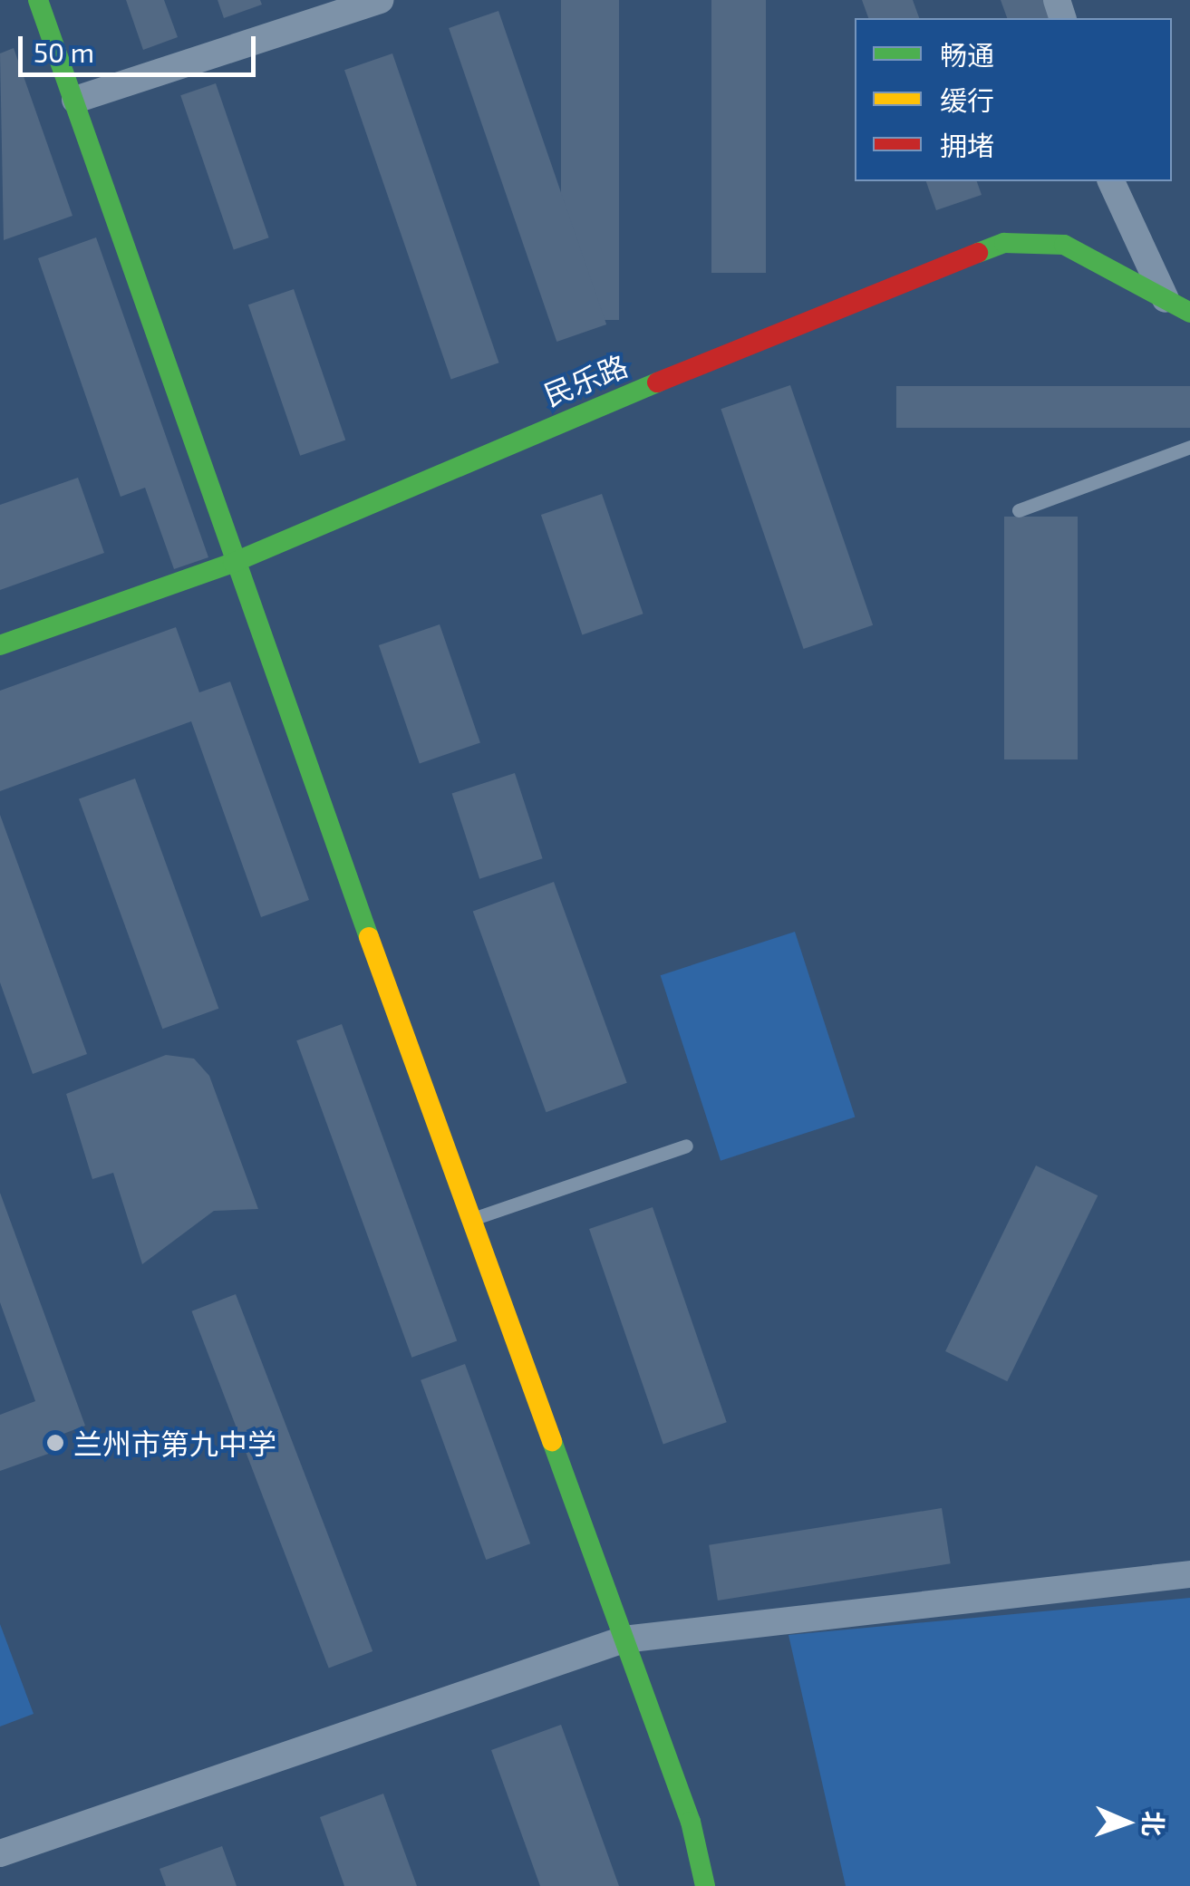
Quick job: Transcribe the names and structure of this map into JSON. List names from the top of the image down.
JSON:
{
  "streets": {
    "street": ["民乐路"]
  },
  "places": ["兰州市第九中学"],
  "legend": ["畅通", "缓行", "拥堵"],
  "scale_bar": "50 m",
  "north": "right"
}
